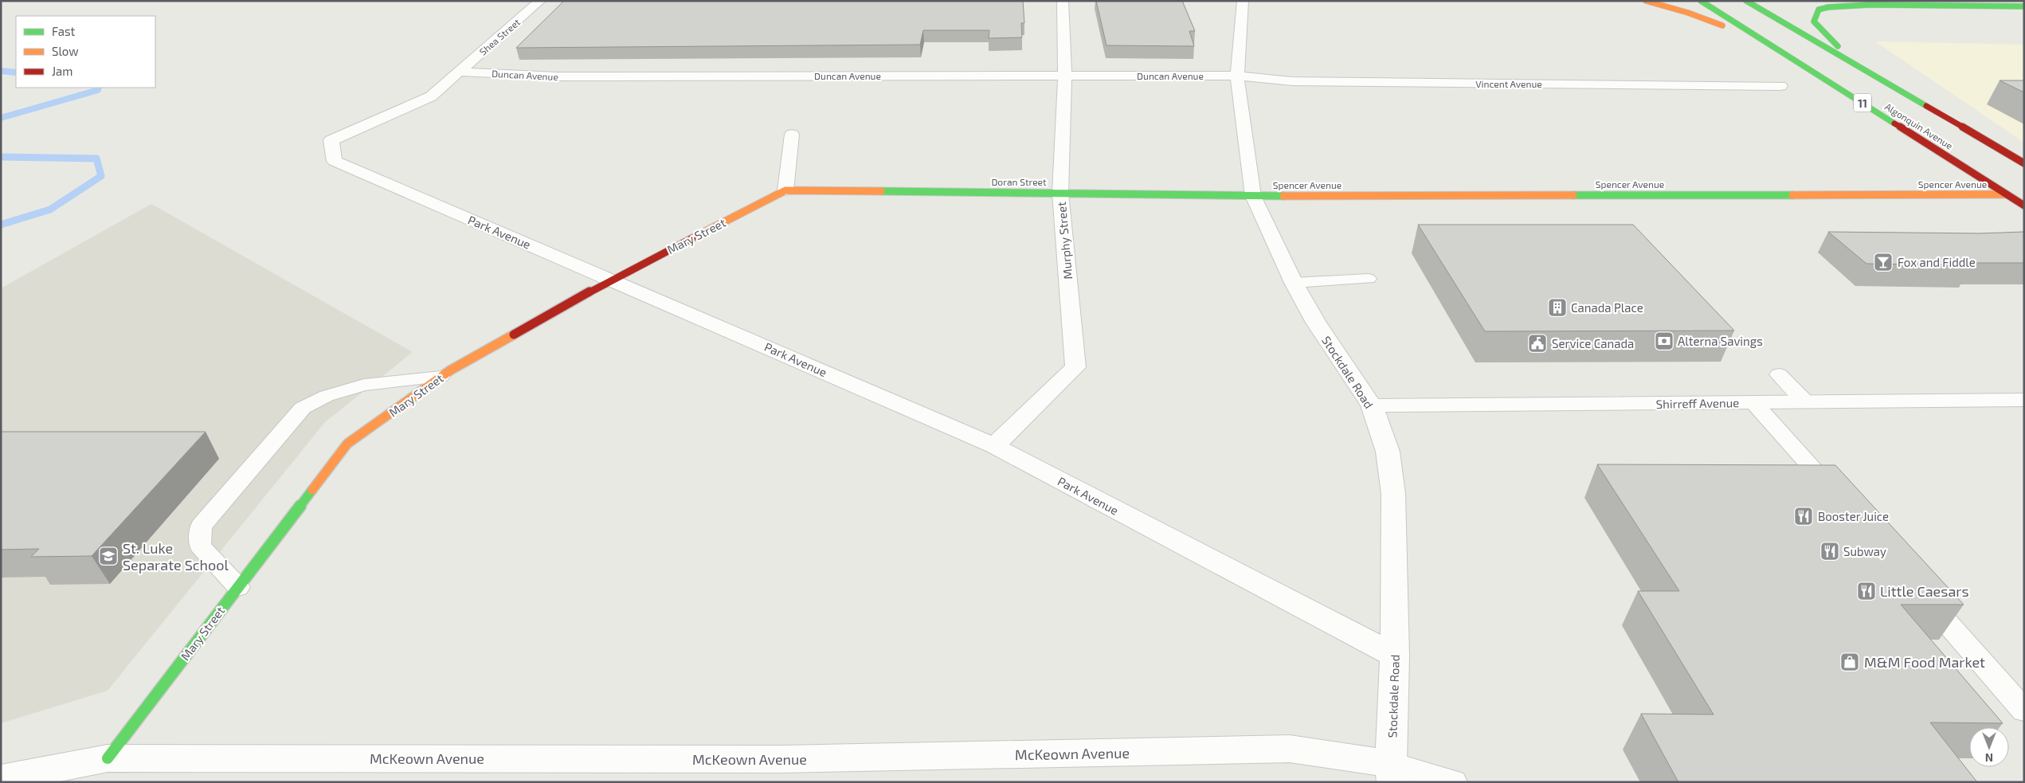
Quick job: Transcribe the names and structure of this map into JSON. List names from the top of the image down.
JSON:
{
  "streets": {
    "main road": [
      "11",
      "Algonquin Avenue",
      "Doran Street",
      "Spencer Avenue",
      "Mary Street"
    ],
    "street": [
      "Shea Street",
      "Duncan Avenue",
      "Vincent Avenue",
      "Park Avenue",
      "Murphy Street",
      "Stockdale Road",
      "Shirreff Avenue",
      "McKeown Avenue"
    ]
  },
  "crossings": [
    ["Shea Street", "Duncan Avenue"],
    ["Shea Street", "Park Avenue"],
    ["Duncan Avenue", "Vincent Avenue"],
    ["Duncan Avenue", "Park Avenue"],
    ["Duncan Avenue", "Murphy Street"],
    ["Duncan Avenue", "Stockdale Road"],
    ["Vincent Avenue", "Stockdale Road"],
    ["Algonquin Avenue", "Spencer Avenue"],
    ["Doran Street", "Spencer Avenue"],
    ["Doran Street", "Mary Street"],
    ["Doran Street", "Murphy Street"],
    ["Doran Street", "Stockdale Road"],
    ["Spencer Avenue", "Stockdale Road"],
    ["Park Avenue", "Mary Street"],
    ["Park Avenue", "Murphy Street"],
    ["Park Avenue", "Stockdale Road"],
    ["Mary Street", "McKeown Avenue"],
    ["Stockdale Road", "Shirreff Avenue"],
    ["Stockdale Road", "McKeown Avenue"]
  ],
  "places": {
    "bar": ["Fox and Fiddle"],
    "building": ["Canada Place"],
    "bank": ["Alterna Savings"],
    "public building": ["Service Canada"],
    "restaurant": ["Booster Juice", "Subway", "Little Caesars"],
    "school or university": ["St. Luke Separate School"],
    "shop": ["M&M Food Market"]
  },
  "legend": ["Fast", "Slow", "Jam"],
  "north": "bottom"
}
